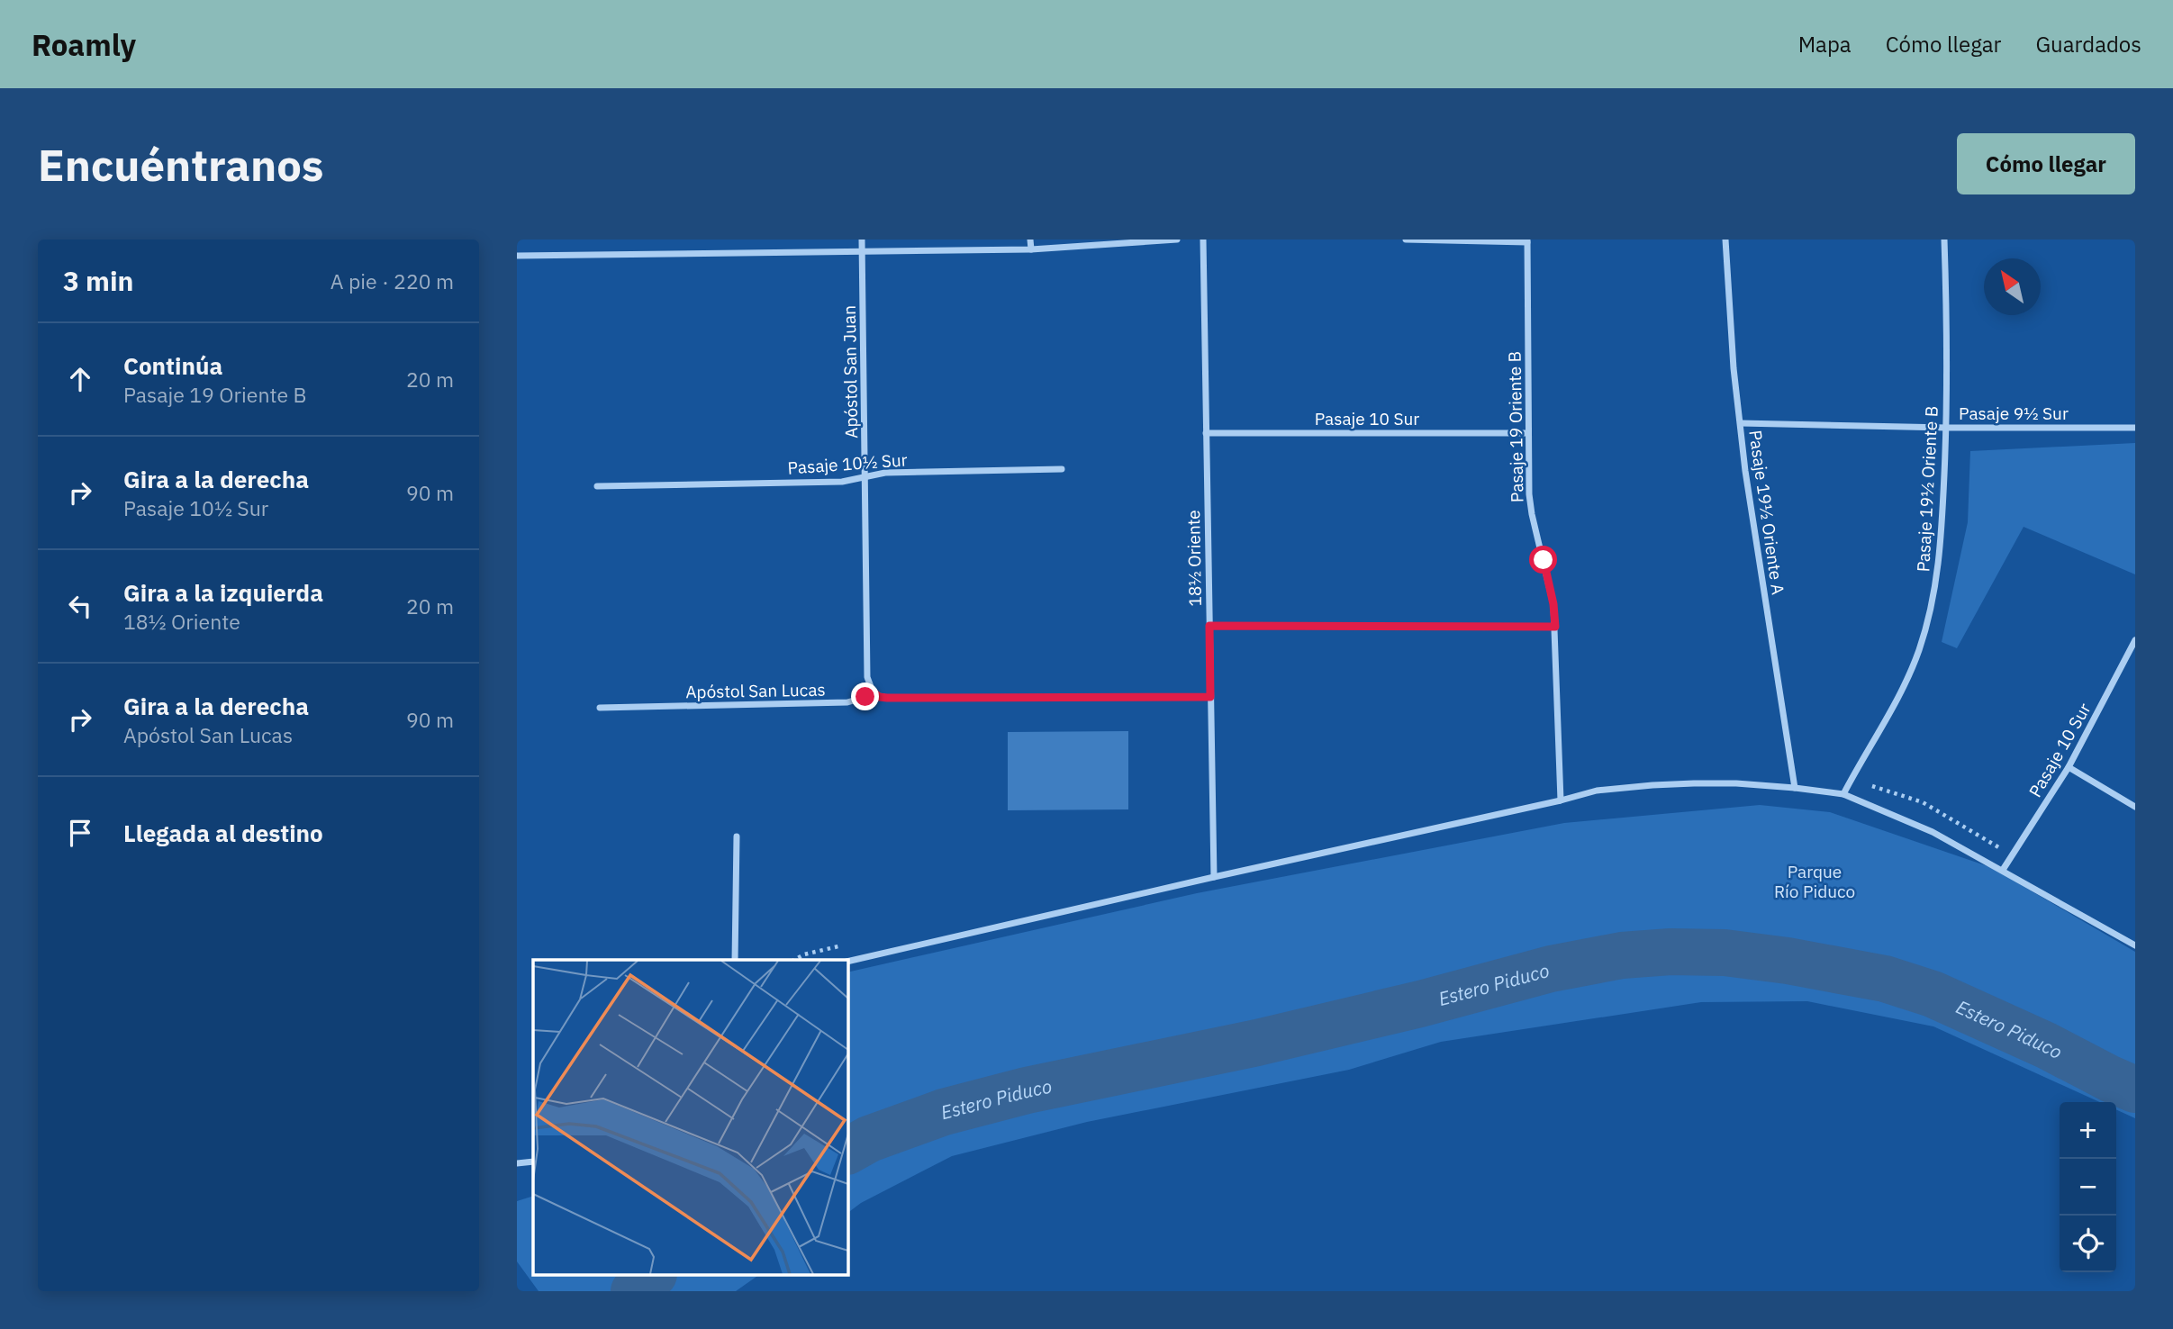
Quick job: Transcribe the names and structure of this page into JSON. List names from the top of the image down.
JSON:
{
  "streets": {
    "street": [
      "Apóstol San Juan",
      "Pasaje 9½ Sur",
      "Pasaje 10 Sur",
      "Pasaje 19 Oriente B",
      "Pasaje 10½ Sur",
      "Pasaje 19½ Oriente B",
      "Pasaje 19½ Oriente A",
      "18½ Oriente",
      "Apóstol San Lucas"
    ]
  },
  "crossings": [
    ["Apóstol San Juan", "Pasaje 10½ Sur"],
    ["Apóstol San Juan", "Apóstol San Lucas"],
    ["Pasaje 9½ Sur", "Pasaje 19½ Oriente B"],
    ["Pasaje 9½ Sur", "Pasaje 19½ Oriente A"],
    ["Pasaje 10 Sur", "Pasaje 19 Oriente B"],
    ["Pasaje 10 Sur", "18½ Oriente"]
  ],
  "water": ["Estero Piduco"],
  "parks": ["Parque Río Piduco"],
  "north": "top left",
  "page": {
    "header": "Roamly",
    "nav": ["Mapa", "Cómo llegar", "Guardados"],
    "buttons": "Cómo llegar",
    "title": "Encuéntranos",
    "heading": ["3 min", "A pie · 220 m"],
    "list": [
      ["Continúa", "Pasaje 19 Oriente B", "20 m"],
      ["Gira a la derecha", "Pasaje 10½ Sur", "90 m"],
      ["Gira a la izquierda", "18½ Oriente", "20 m"],
      ["Gira a la derecha", "Apóstol San Lucas", "90 m"],
      "Llegada al destino"
    ],
    "map_buttons": ["+", "−"]
  }
}
